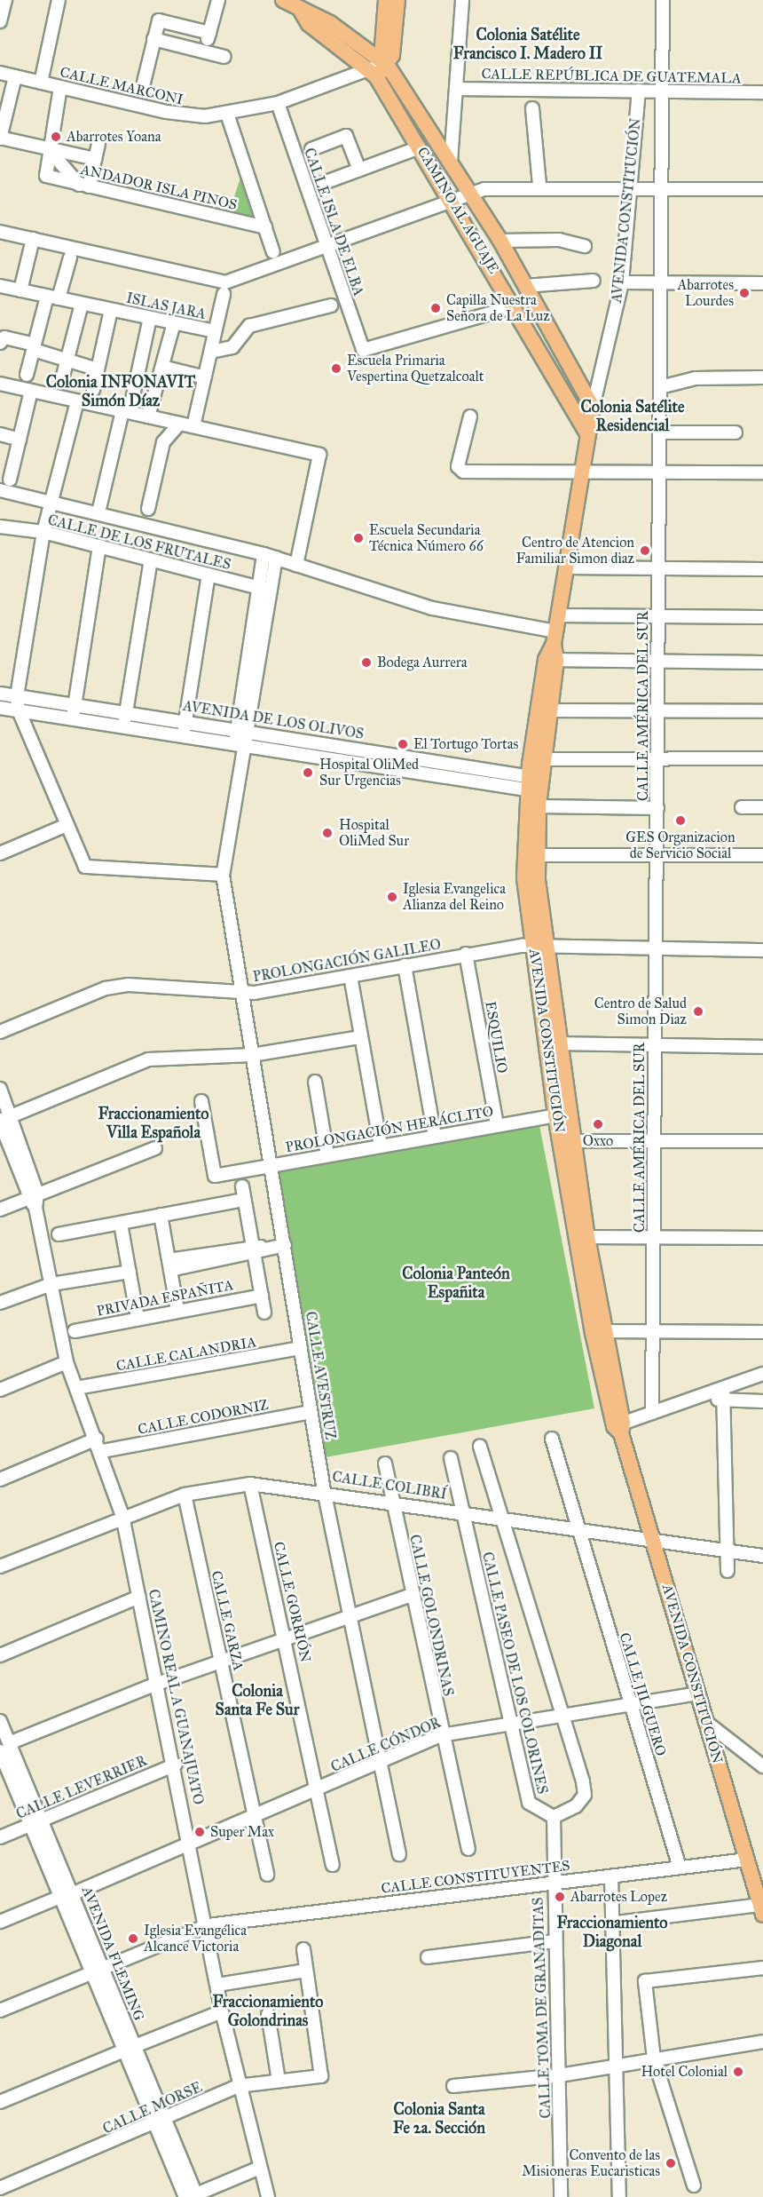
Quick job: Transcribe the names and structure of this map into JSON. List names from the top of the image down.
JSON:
{
  "streets": {
    "main road": ["CAMINO AL AGUAJE", "AVENIDA CONSTITUCIÓN"],
    "street": [
      "CALLE REPÚBLICA DE GUATEMALA",
      "CALLE MARCONI",
      "ANDADOR ISLA PINOS",
      "CALLE ISLA DE ELBA",
      "ISLAS JARA",
      "CALLE DE LOS FRUTALES",
      "CALLE AMÉRICA DEL SUR",
      "AVENIDA DE LOS OLIVOS",
      "PROLONGACIÓN GALILEO",
      "ESQUILIO",
      "PROLONGACIÓN HERÁCLITO",
      "PRIVADA ESPAÑITA",
      "CALLE CALANDRIA",
      "CALLE AVESTRUZ",
      "CALLE CODORNIZ",
      "CALLE COLIBRÍ",
      "CALLE GORRIÓN",
      "CALLE GOLONDRINAS",
      "CALLE GARZA",
      "CALLE PASEO DE LOS COLORINES",
      "CALLE JILGUERO",
      "CAMINO REAL A GUANAJUATO",
      "CALLE CÓNDOR",
      "CALLE LEVERRIER",
      "CALLE CONSTITUYENTES",
      "AVENIDA FLEMING",
      "CALLE TOMA DE GRANADITAS",
      "CALLE MORSE"
    ]
  },
  "crossings": [
    ["CALLE REPÚBLICA DE GUATEMALA", "AVENIDA CONSTITUCIÓN"],
    ["CALLE REPÚBLICA DE GUATEMALA", "CALLE AMÉRICA DEL SUR"],
    ["CALLE MARCONI", "CAMINO AL AGUAJE"],
    ["CALLE MARCONI", "CALLE ISLA DE ELBA"],
    ["CAMINO AL AGUAJE", "AVENIDA CONSTITUCIÓN"],
    ["CAMINO AL AGUAJE", "CALLE ISLA DE ELBA"],
    ["AVENIDA CONSTITUCIÓN", "AVENIDA DE LOS OLIVOS"],
    ["AVENIDA CONSTITUCIÓN", "PROLONGACIÓN GALILEO"],
    ["AVENIDA CONSTITUCIÓN", "PROLONGACIÓN HERÁCLITO"],
    ["AVENIDA CONSTITUCIÓN", "CALLE COLIBRÍ"],
    ["AVENIDA CONSTITUCIÓN", "CALLE CÓNDOR"],
    ["AVENIDA CONSTITUCIÓN", "CALLE CONSTITUYENTES"],
    ["CALLE AMÉRICA DEL SUR", "PROLONGACIÓN GALILEO"],
    ["AVENIDA DE LOS OLIVOS", "CALLE AVESTRUZ"],
    ["PROLONGACIÓN GALILEO", "ESQUILIO"],
    ["PROLONGACIÓN GALILEO", "CALLE AVESTRUZ"],
    ["ESQUILIO", "PROLONGACIÓN HERÁCLITO"],
    ["PROLONGACIÓN HERÁCLITO", "CALLE AVESTRUZ"],
    ["CALLE CALANDRIA", "CALLE AVESTRUZ"],
    ["CALLE CALANDRIA", "CAMINO REAL A GUANAJUATO"],
    ["CALLE AVESTRUZ", "CALLE CODORNIZ"],
    ["CALLE AVESTRUZ", "CALLE COLIBRÍ"],
    ["CALLE AVESTRUZ", "CALLE CÓNDOR"],
    ["CALLE CODORNIZ", "CAMINO REAL A GUANAJUATO"],
    ["CALLE COLIBRÍ", "CALLE GORRIÓN"],
    ["CALLE COLIBRÍ", "CALLE GOLONDRINAS"],
    ["CALLE COLIBRÍ", "CALLE GARZA"],
    ["CALLE COLIBRÍ", "CALLE PASEO DE LOS COLORINES"],
    ["CALLE COLIBRÍ", "CALLE JILGUERO"],
    ["CALLE COLIBRÍ", "CAMINO REAL A GUANAJUATO"],
    ["CALLE GORRIÓN", "CALLE CÓNDOR"],
    ["CALLE GOLONDRINAS", "CALLE CÓNDOR"],
    ["CALLE GARZA", "CALLE CÓNDOR"],
    ["CALLE PASEO DE LOS COLORINES", "CALLE CÓNDOR"],
    ["CALLE PASEO DE LOS COLORINES", "CALLE TOMA DE GRANADITAS"],
    ["CALLE JILGUERO", "CALLE CÓNDOR"],
    ["CALLE JILGUERO", "CALLE CONSTITUYENTES"],
    ["CAMINO REAL A GUANAJUATO", "CALLE CÓNDOR"],
    ["CAMINO REAL A GUANAJUATO", "CALLE LEVERRIER"],
    ["CAMINO REAL A GUANAJUATO", "CALLE CONSTITUYENTES"],
    ["CAMINO REAL A GUANAJUATO", "CALLE MORSE"],
    ["CALLE CÓNDOR", "AVENIDA FLEMING"],
    ["CALLE LEVERRIER", "AVENIDA FLEMING"],
    ["CALLE CONSTITUYENTES", "AVENIDA FLEMING"],
    ["CALLE CONSTITUYENTES", "CALLE TOMA DE GRANADITAS"],
    ["AVENIDA FLEMING", "CALLE MORSE"]
  ],
  "districts": [
    "Colonia Satélite Francisco I. Madero II",
    "Colonia INFONAVIT Simón Díaz",
    "Colonia Satélite Residencial",
    "Fraccionamiento Villa Española",
    "Colonia Panteón Españita",
    "Colonia Santa Fe Sur",
    "Fraccionamiento Diagonal",
    "Fraccionamiento Golondrinas",
    "Colonia Santa Fe 2a. Sección"
  ],
  "places": [
    "Abarrotes Yoana",
    "Abarrotes Lourdes",
    "Capilla Nuestra Señora de La Luz",
    "Escuela Primaria Vespertina Quetzalcoalt",
    "Escuela Secundaria Técnica Número 66",
    "Centro de Atencion Familiar Simon diaz",
    "Bodega Aurrera",
    "El Tortugo Tortas",
    "Hospital OliMed Sur Urgencias",
    "GES Organizacion de Servicio Social",
    "Hospital OliMed Sur",
    "Iglesia Evangelica Alianza del Reino",
    "Centro de Salud Simon Diaz",
    "Oxxo",
    "Super Max",
    "Abarrotes Lopez",
    "Iglesia Evangélica Alcance Victoria",
    "Hotel Colonial",
    "Convento de las Misioneras Eucaristicas"
  ]
}
